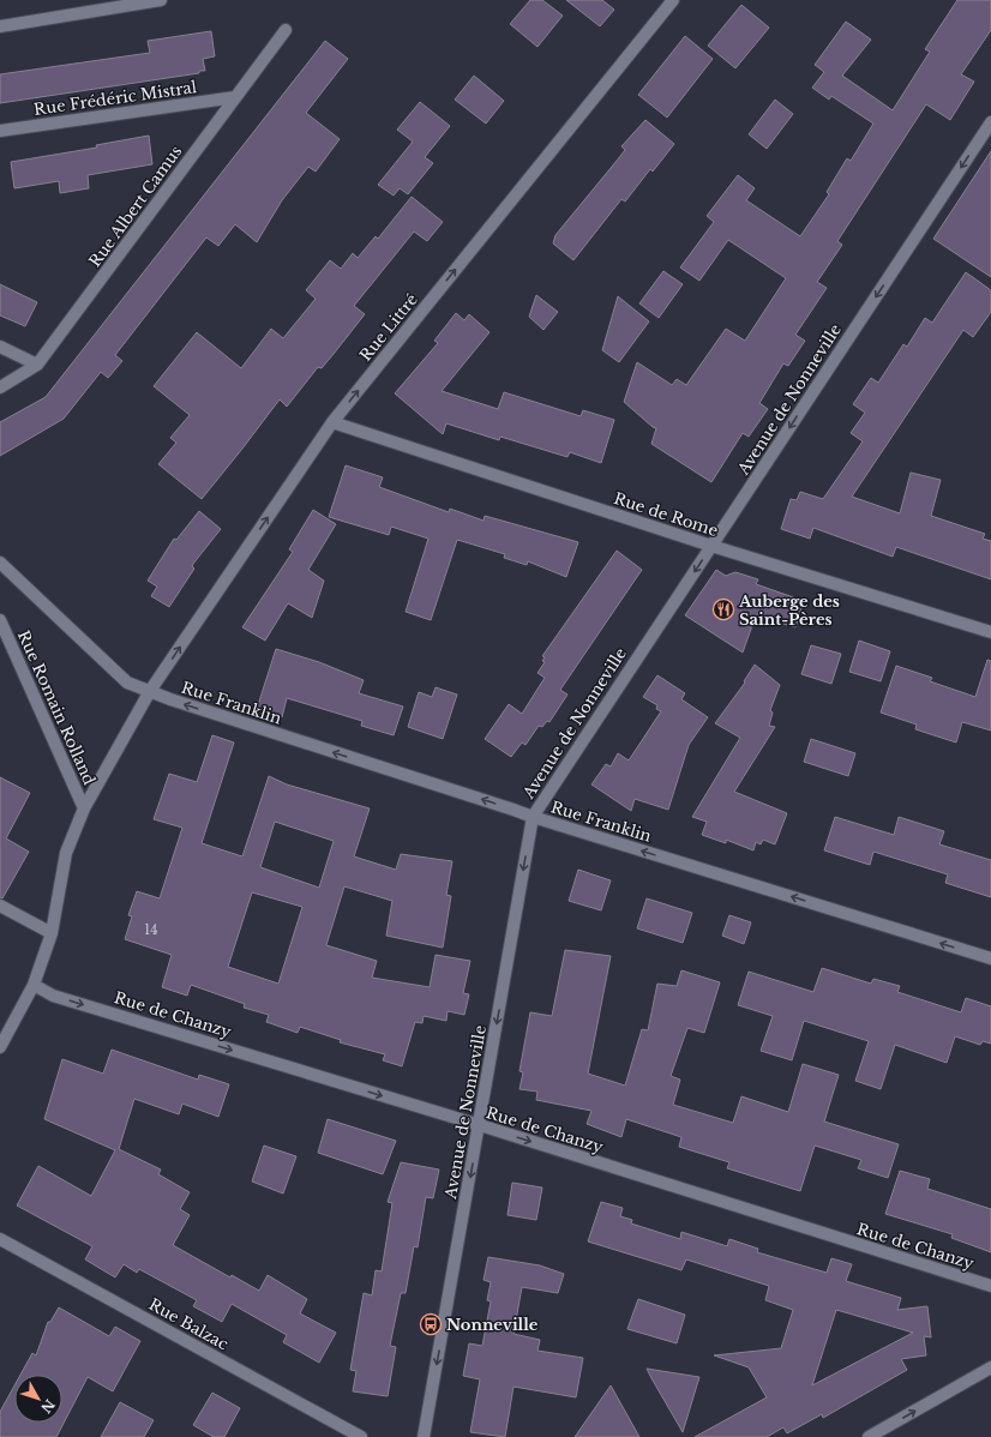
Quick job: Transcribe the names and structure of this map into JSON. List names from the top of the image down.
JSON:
{
  "streets": {
    "street": [
      "Rue Frédéric Mistral",
      "Rue Albert Camus",
      "Rue Littré",
      "Avenue de Nonneville",
      "Rue de Rome",
      "Rue Franklin",
      "Rue Romain Rolland",
      "Rue de Chanzy",
      "Rue Balzac"
    ]
  },
  "crossings": [
    ["Rue Frédéric Mistral", "Rue Albert Camus"],
    ["Rue Littré", "Rue de Rome"],
    ["Rue Littré", "Rue Franklin"],
    ["Rue Littré", "Rue Romain Rolland"],
    ["Avenue de Nonneville", "Rue de Rome"],
    ["Avenue de Nonneville", "Rue Franklin"],
    ["Avenue de Nonneville", "Rue de Chanzy"],
    ["Rue Franklin", "Rue Romain Rolland"],
    ["Rue Romain Rolland", "Rue de Chanzy"]
  ],
  "one_way": [
    "Rue Littré",
    "Avenue de Nonneville",
    "Rue Franklin",
    "Rue de Chanzy"
  ],
  "places": {
    "restaurant": ["Auberge des Saint-Pères"],
    "bus stop": ["Nonneville"]
  },
  "house_numbers": ["14"],
  "north": "bottom right"
}
